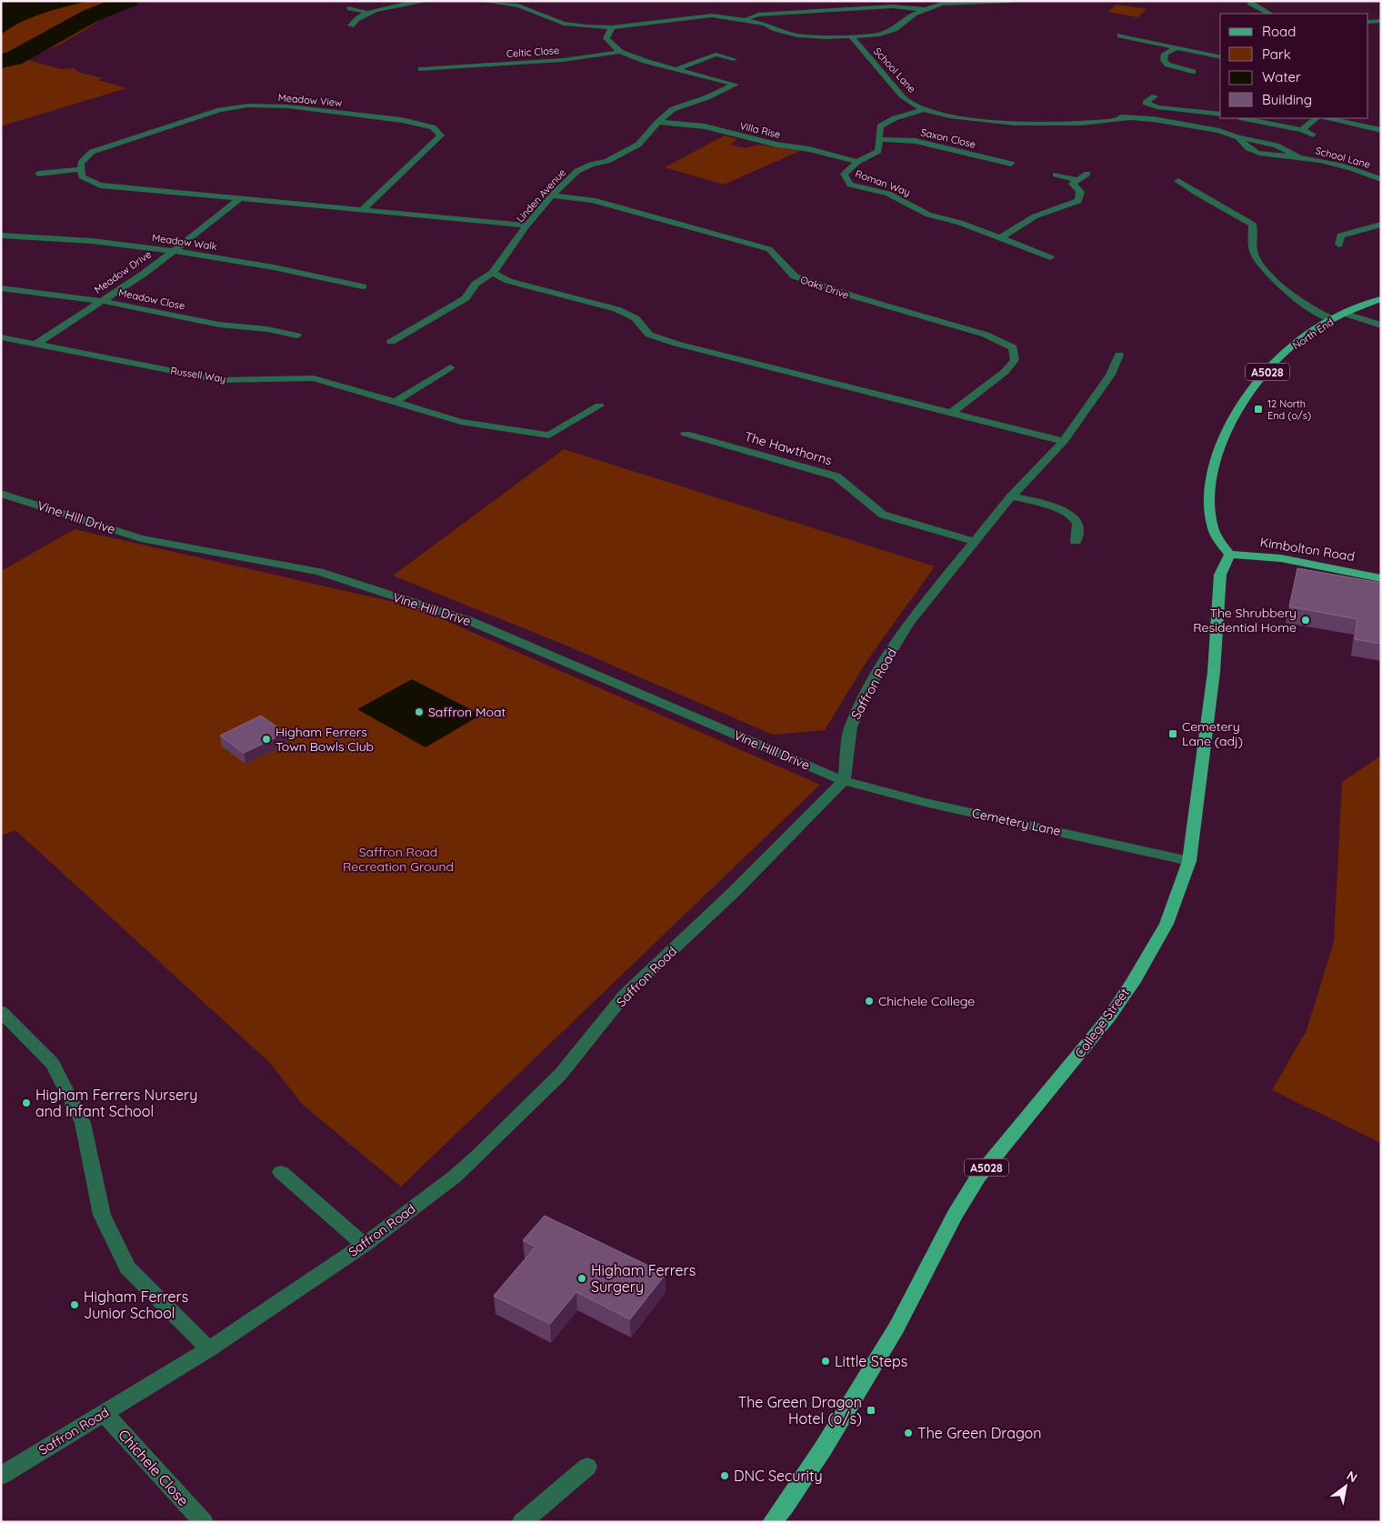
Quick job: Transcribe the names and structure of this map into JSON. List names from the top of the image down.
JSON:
{
  "streets": {
    "main road": [
      "North End",
      "A5028",
      "Kimbolton Road",
      "College Street"
    ],
    "street": [
      "Celtic Close",
      "School Lane",
      "Meadow View",
      "Villa Rise",
      "Saxon Close",
      "Roman Way",
      "Linden Avenue",
      "Meadow Walk",
      "Meadow Drive",
      "Oaks Drive",
      "Meadow Close",
      "Russell Way",
      "The Hawthorns",
      "Vine Hill Drive",
      "Saffron Road",
      "Cemetery Lane",
      "Chichele Close"
    ]
  },
  "crossings": [
    ["Celtic Close", "Linden Avenue"],
    ["School Lane", "Roman Way"],
    ["Villa Rise", "Roman Way"],
    ["Villa Rise", "Linden Avenue"],
    ["Saxon Close", "Roman Way"],
    ["Linden Avenue", "Oaks Drive"],
    ["Meadow Walk", "Meadow Drive"],
    ["Meadow Drive", "Meadow Close"],
    ["Meadow Drive", "Russell Way"],
    ["North End", "Kimbolton Road"],
    ["North End", "College Street"],
    ["The Hawthorns", "Saffron Road"],
    ["Vine Hill Drive", "Saffron Road"],
    ["Vine Hill Drive", "Cemetery Lane"],
    ["Kimbolton Road", "College Street"],
    ["Saffron Road", "Cemetery Lane"],
    ["Saffron Road", "Chichele Close"],
    ["Cemetery Lane", "College Street"]
  ],
  "parks": ["Saffron Road Recreation Ground"],
  "places": {
    "transit": ["12 North End (o/s)", "Cemetery Lane (adj)", "The Green Dragon Hotel (o/s)"],
    "other": [
      "The Shrubbery Residential Home",
      "Saffron Moat",
      "Higham Ferrers Town Bowls Club",
      "Chichele College",
      "Higham Ferrers Nursery and Infant School",
      "Higham Ferrers Surgery",
      "Higham Ferrers Junior School",
      "Little Steps",
      "The Green Dragon",
      "DNC Security"
    ]
  },
  "legend": [
    "Road",
    "Park",
    "Water",
    "Building"
  ],
  "north": "top right"
}
